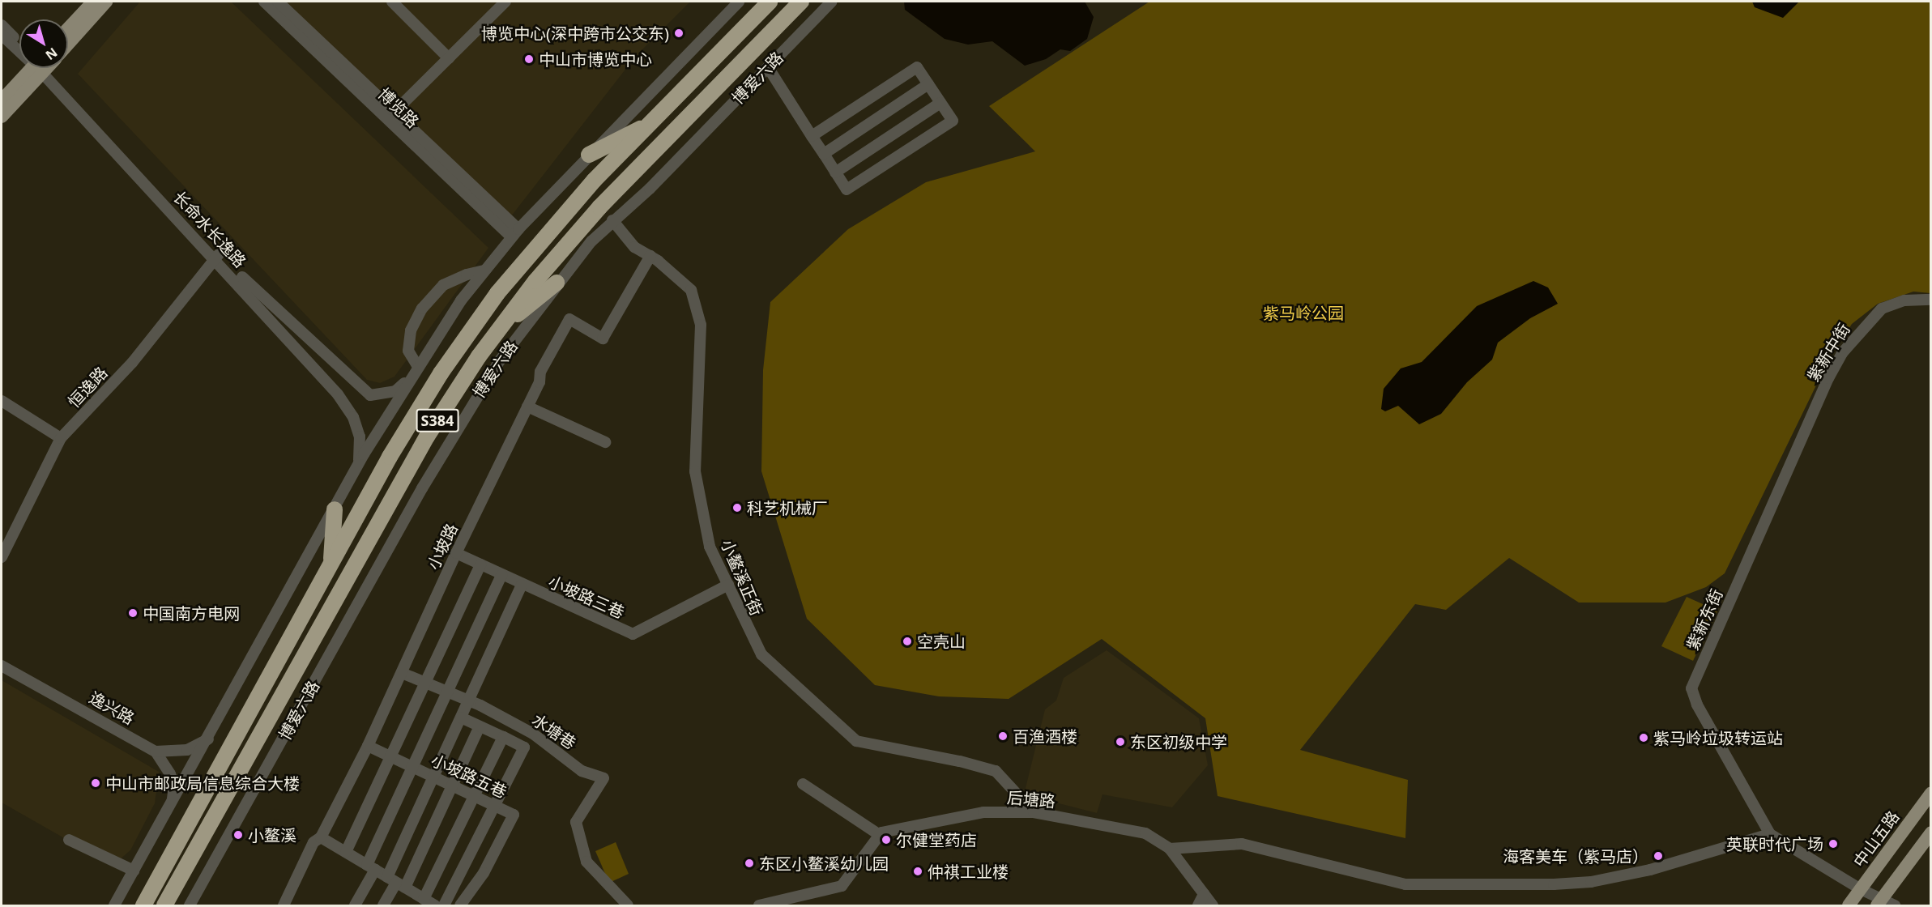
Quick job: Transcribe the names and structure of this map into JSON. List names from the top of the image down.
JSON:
{
  "streets": {
    "highway": ["博爱六路", "S384"],
    "main road": ["中山五路"],
    "street": [
      "博览路",
      "长命水长逸路",
      "紫新中街",
      "恒逸路",
      "小坡路",
      "小鳌溪正街",
      "小坡路三巷",
      "紫新东街",
      "逸兴路",
      "水塘巷",
      "小坡路五巷",
      "后塘路"
    ]
  },
  "crossings": [
    ["博爱六路", "小鳌溪正街"],
    ["长命水长逸路", "恒逸路"],
    ["紫新中街", "紫新东街"],
    ["小坡路", "小鳌溪正街"],
    ["小坡路", "小坡路三巷"],
    ["小坡路", "水塘巷"],
    ["小坡路", "小坡路五巷"],
    ["小鳌溪正街", "小坡路三巷"],
    ["小鳌溪正街", "后塘路"]
  ],
  "parks": ["紫马岭公园"],
  "places": [
    "博览中心(深中跨市公交东)",
    "中山市博览中心",
    "科艺机械厂",
    "中国南方电网",
    "空壳山",
    "百渔酒楼",
    "紫马岭垃圾转运站",
    "东区初级中学",
    "中山市邮政局信息综合大楼",
    "小鳌溪",
    "尔健堂药店",
    "英联时代广场",
    "海客美车（紫马店）",
    "东区小鳌溪幼儿园",
    "仲祺工业楼"
  ],
  "north": "bottom right"
}
